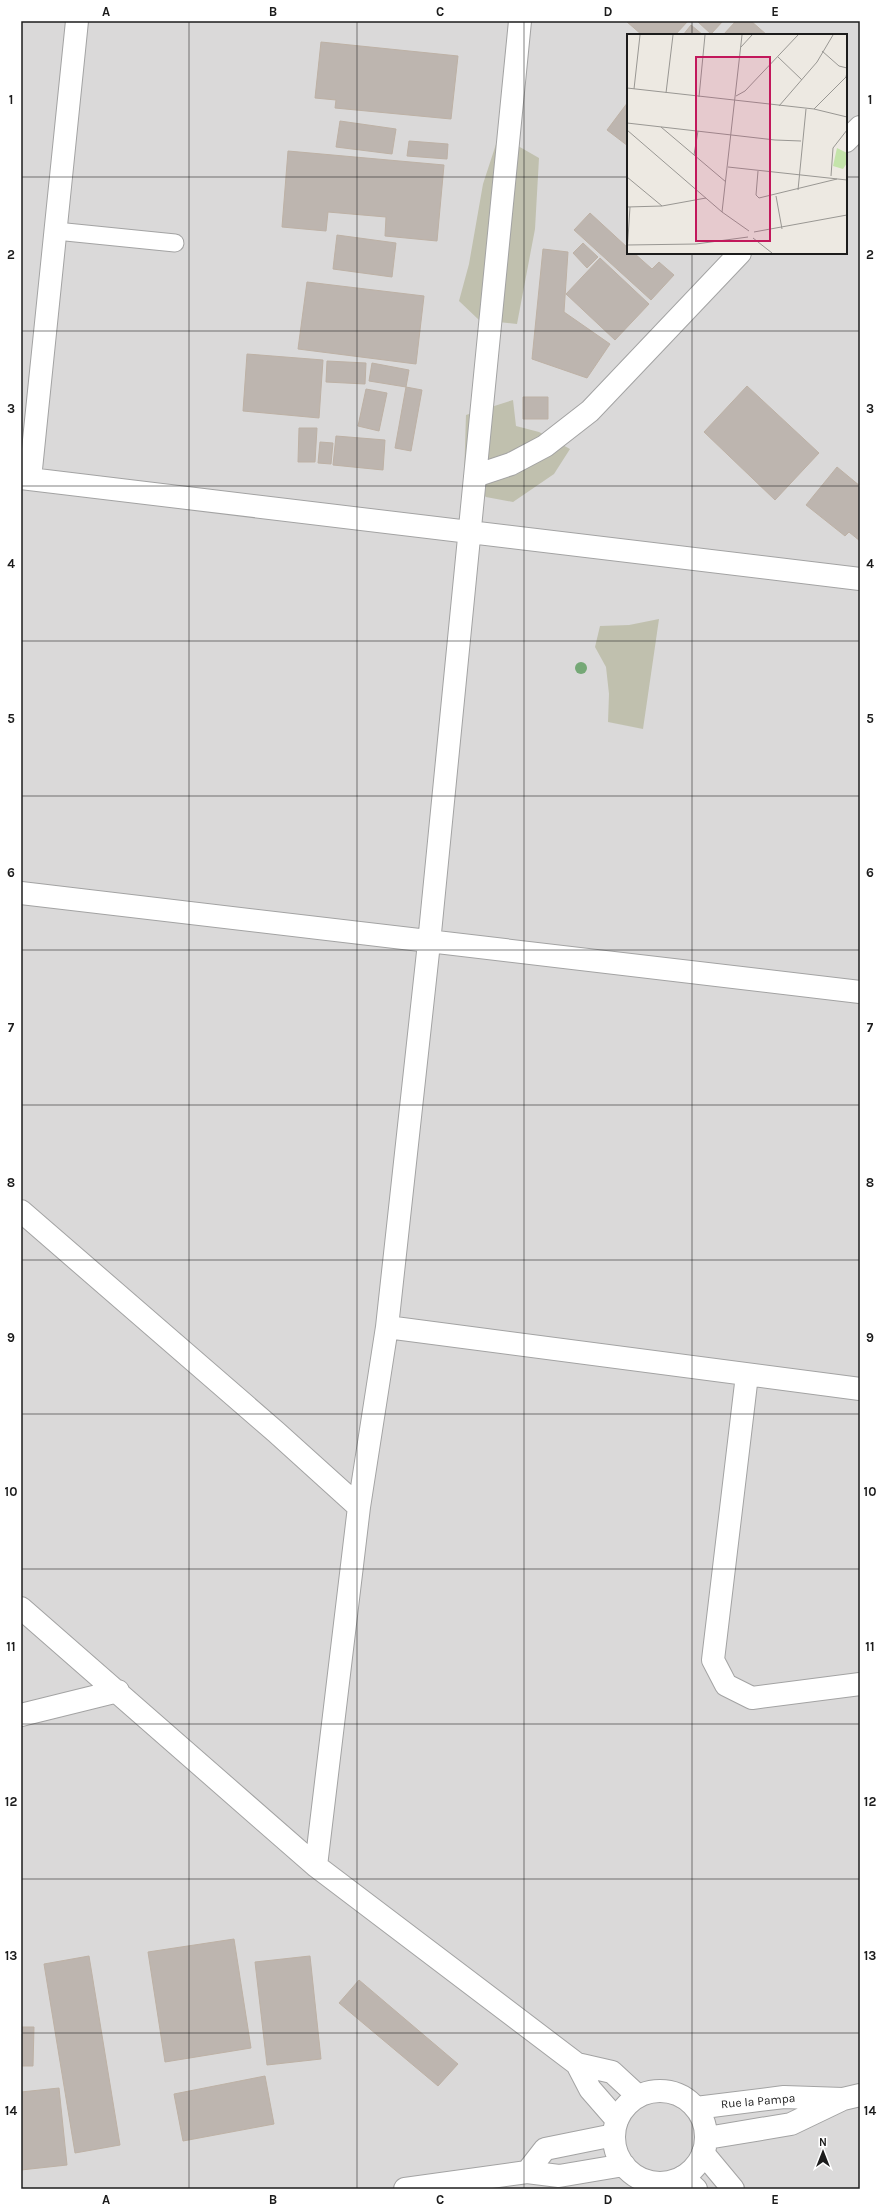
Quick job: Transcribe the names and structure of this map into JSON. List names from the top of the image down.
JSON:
{
  "streets": {
    "street": ["Rue la Pampa"]
  },
  "north": "top",
  "grid": {
    "columns": [
      "A",
      "B",
      "C",
      "D",
      "E"
    ],
    "rows": [
      "1",
      "2",
      "3",
      "4",
      "5",
      "6",
      "7",
      "8",
      "9",
      "10",
      "11",
      "12",
      "13",
      "14"
    ]
  }
}
